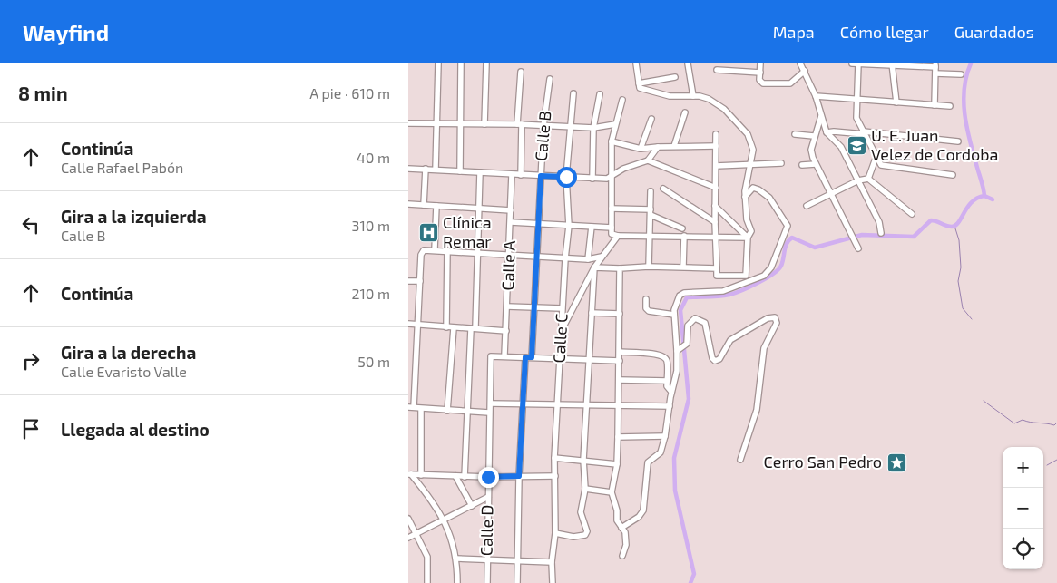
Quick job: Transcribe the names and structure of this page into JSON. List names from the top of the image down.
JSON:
{
  "streets": {
    "street": [
      "Calle B",
      "Calle A",
      "Calle C",
      "Calle D"
    ]
  },
  "crossings": [
    ["Calle A", "Calle D"]
  ],
  "places": {
    "school or university": ["U. E. Juan Velez de Cordoba"],
    "hospital": ["Clínica Remar"],
    "place": ["Cerro San Pedro"]
  },
  "page": {
    "header": "Wayfind",
    "nav": ["Mapa", "Cómo llegar", "Guardados"],
    "heading": ["8 min", "A pie · 610 m"],
    "list": [
      ["Continúa", "Calle Rafael Pabón", "40 m"],
      ["Gira a la izquierda", "Calle B", "310 m"],
      ["Continúa", "210 m"],
      ["Gira a la derecha", "Calle Evaristo Valle", "50 m"],
      "Llegada al destino"
    ],
    "map_buttons": ["+", "−"]
  }
}
